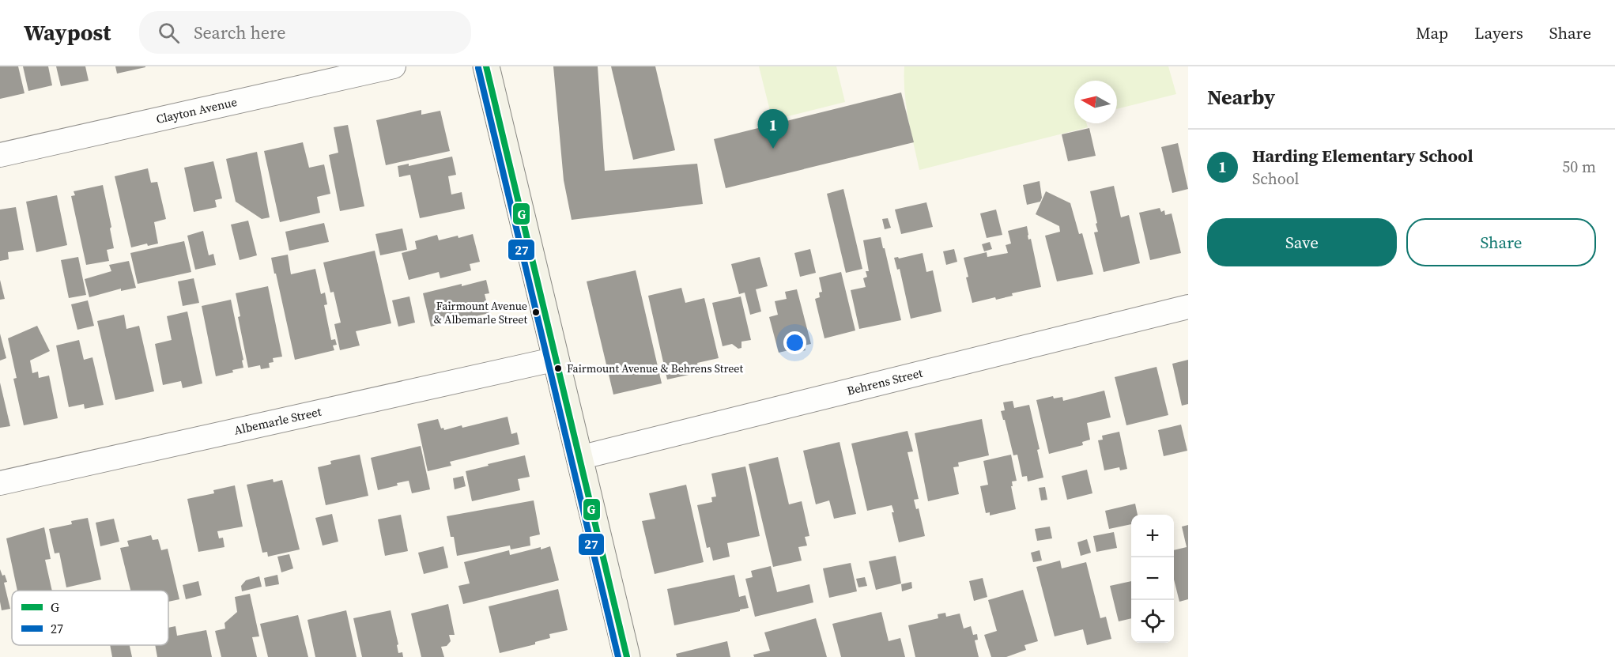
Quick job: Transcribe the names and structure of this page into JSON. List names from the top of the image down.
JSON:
{
  "streets": {
    "street": ["Clayton Avenue", "Behrens Street", "Albemarle Street"]
  },
  "places": ["Fairmount Avenue & Albemarle Street", "Fairmount Avenue & Behrens Street"],
  "lines": ["transit line G", "transit line 27"],
  "legend": ["G", "27"],
  "north": "left",
  "page": {
    "header": "Waypost",
    "search": "Search here",
    "nav": ["Map", "Layers", "Share"],
    "heading": "Nearby",
    "pins": "1",
    "list": [
      {
        "mark": "1",
        "name": "Harding Elementary School",
        "note": "School",
        "value": "50 m"
      }
    ],
    "buttons": ["Save", "Share"],
    "map_buttons": ["+", "−"]
  }
}
